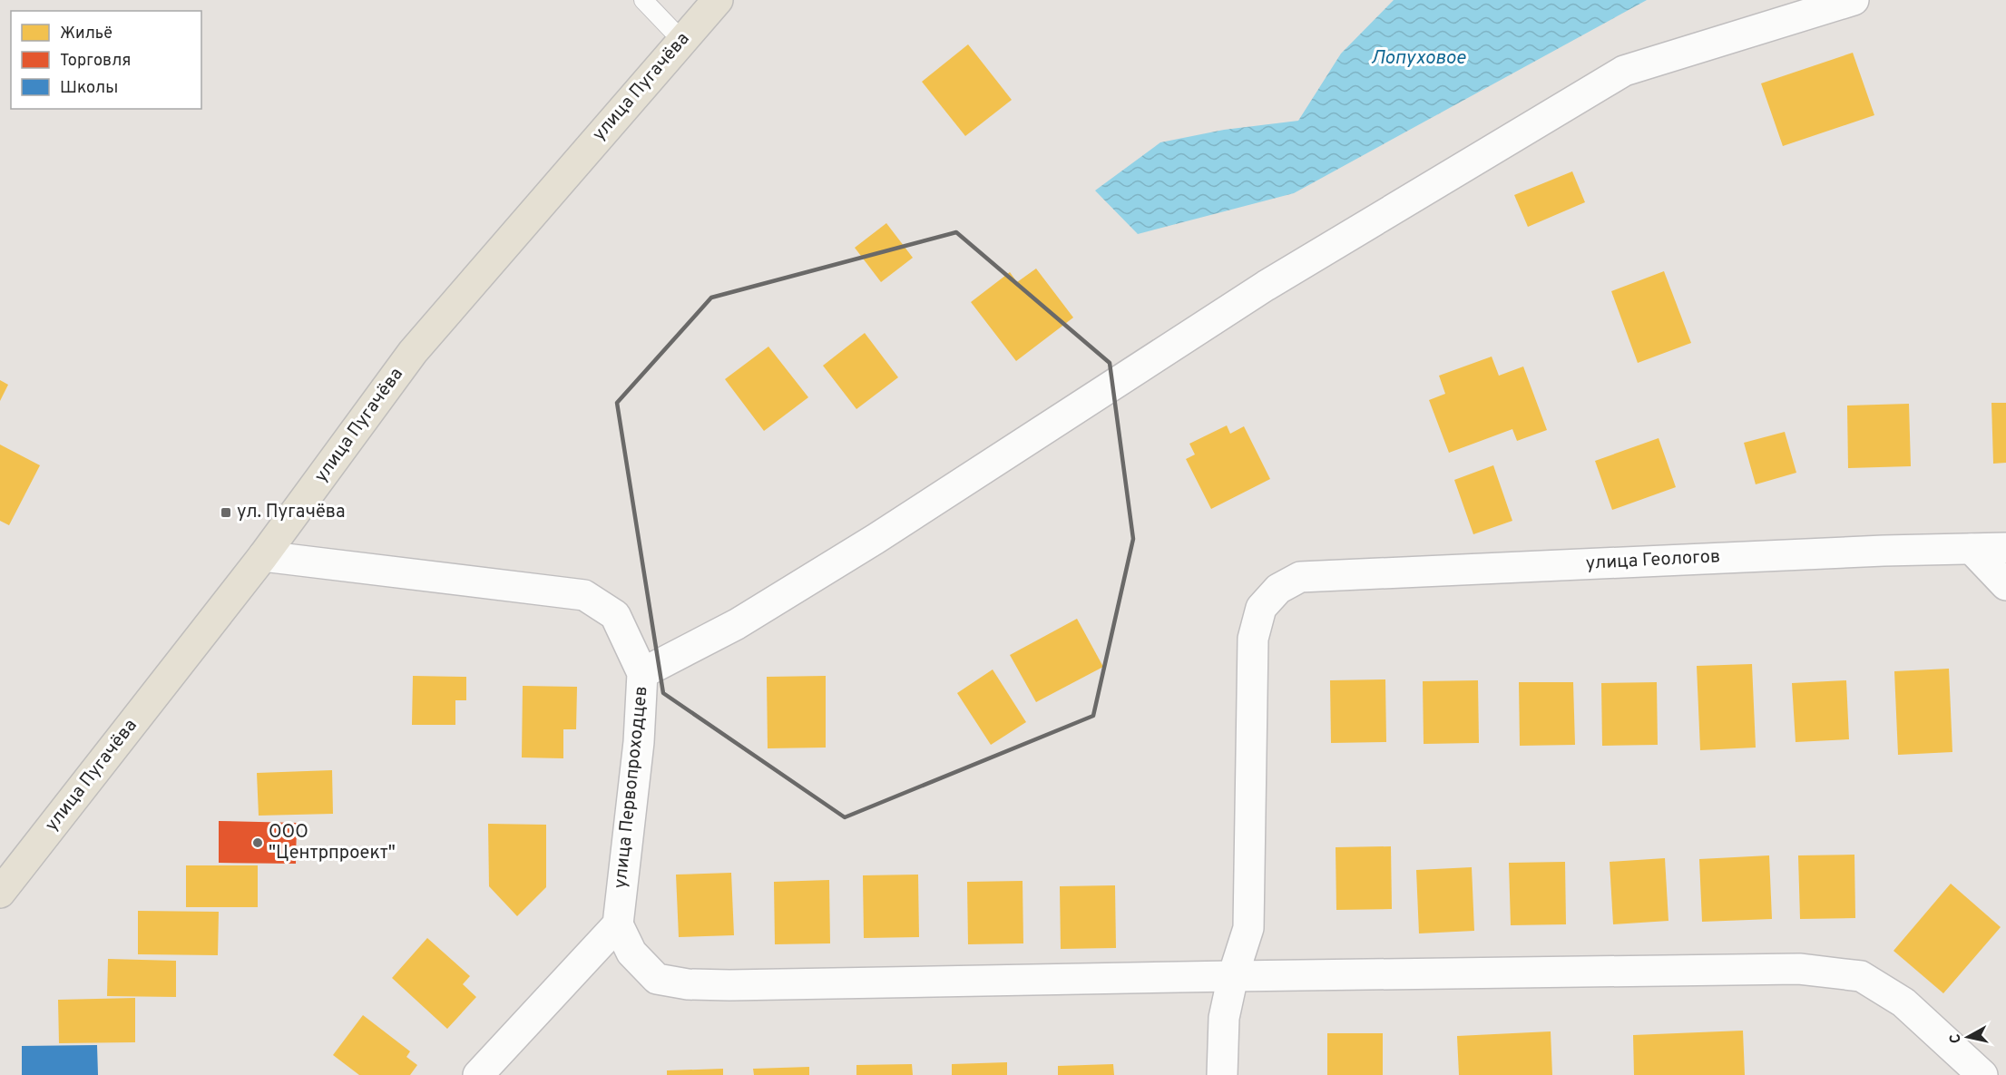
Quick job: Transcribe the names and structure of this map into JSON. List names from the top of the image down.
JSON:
{
  "streets": {
    "main road": ["улица Пугачёва"],
    "street": ["улица Геологов", "улица Первопроходцев"]
  },
  "crossings": [
    ["улица Пугачёва", "улица Первопроходцев"]
  ],
  "water": ["Лопуховое"],
  "places": {
    "transit": ["ул. Пугачёва"],
    "other": ["ООО \"Центрпроект\""]
  },
  "legend": ["Жильё", "Торговля", "Школы"],
  "north": "left"
}
